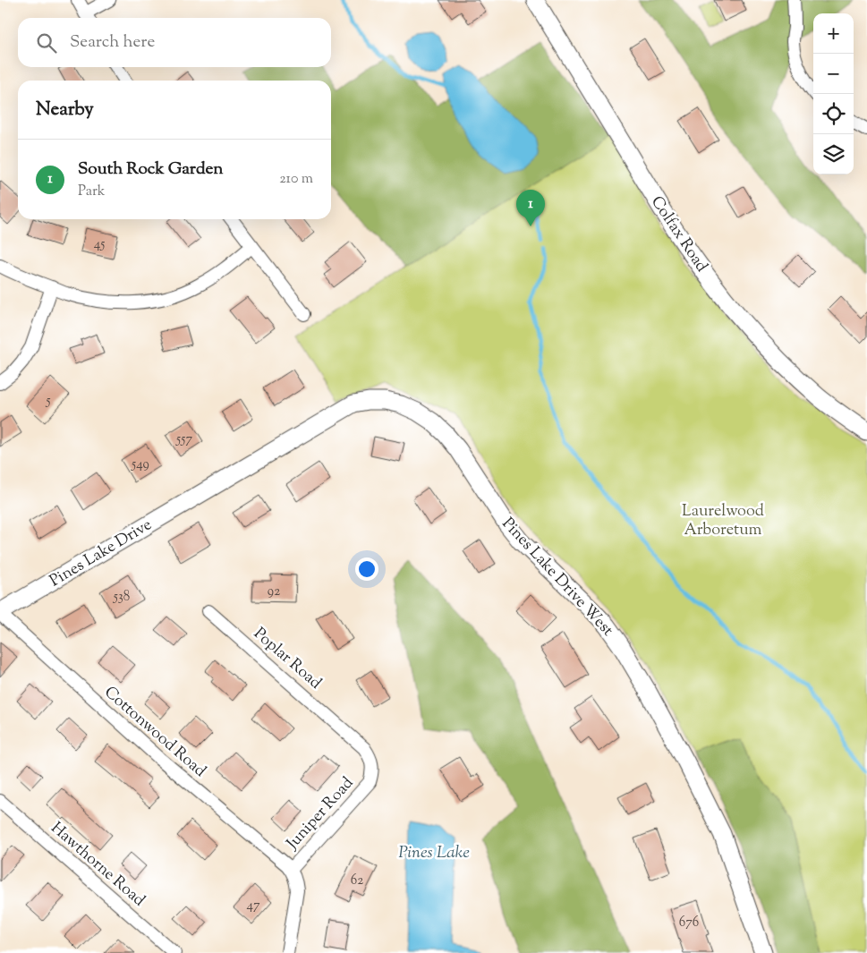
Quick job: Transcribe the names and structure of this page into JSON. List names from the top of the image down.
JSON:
{
  "streets": {
    "street": [
      "Colfax Road",
      "Pines Lake Drive",
      "Pines Lake Drive West",
      "Poplar Road",
      "Cottonwood Road",
      "Juniper Road",
      "Hawthorne Road"
    ]
  },
  "crossings": [
    ["Pines Lake Drive", "Pines Lake Drive West"],
    ["Pines Lake Drive", "Cottonwood Road"],
    ["Poplar Road", "Juniper Road"],
    ["Cottonwood Road", "Juniper Road"]
  ],
  "water": ["Pines Lake"],
  "parks": ["Laurelwood Arboretum"],
  "house_numbers": [
    "45",
    "5",
    "557",
    "549",
    "92",
    "538",
    "62",
    "47",
    "676"
  ],
  "page": {
    "map_buttons": ["+", "−"],
    "search": "Search here",
    "heading": "Nearby",
    "list": [
      {
        "mark": "1",
        "name": "South Rock Garden",
        "note": "Park",
        "value": "210 m"
      }
    ],
    "pins": "1"
  }
}
